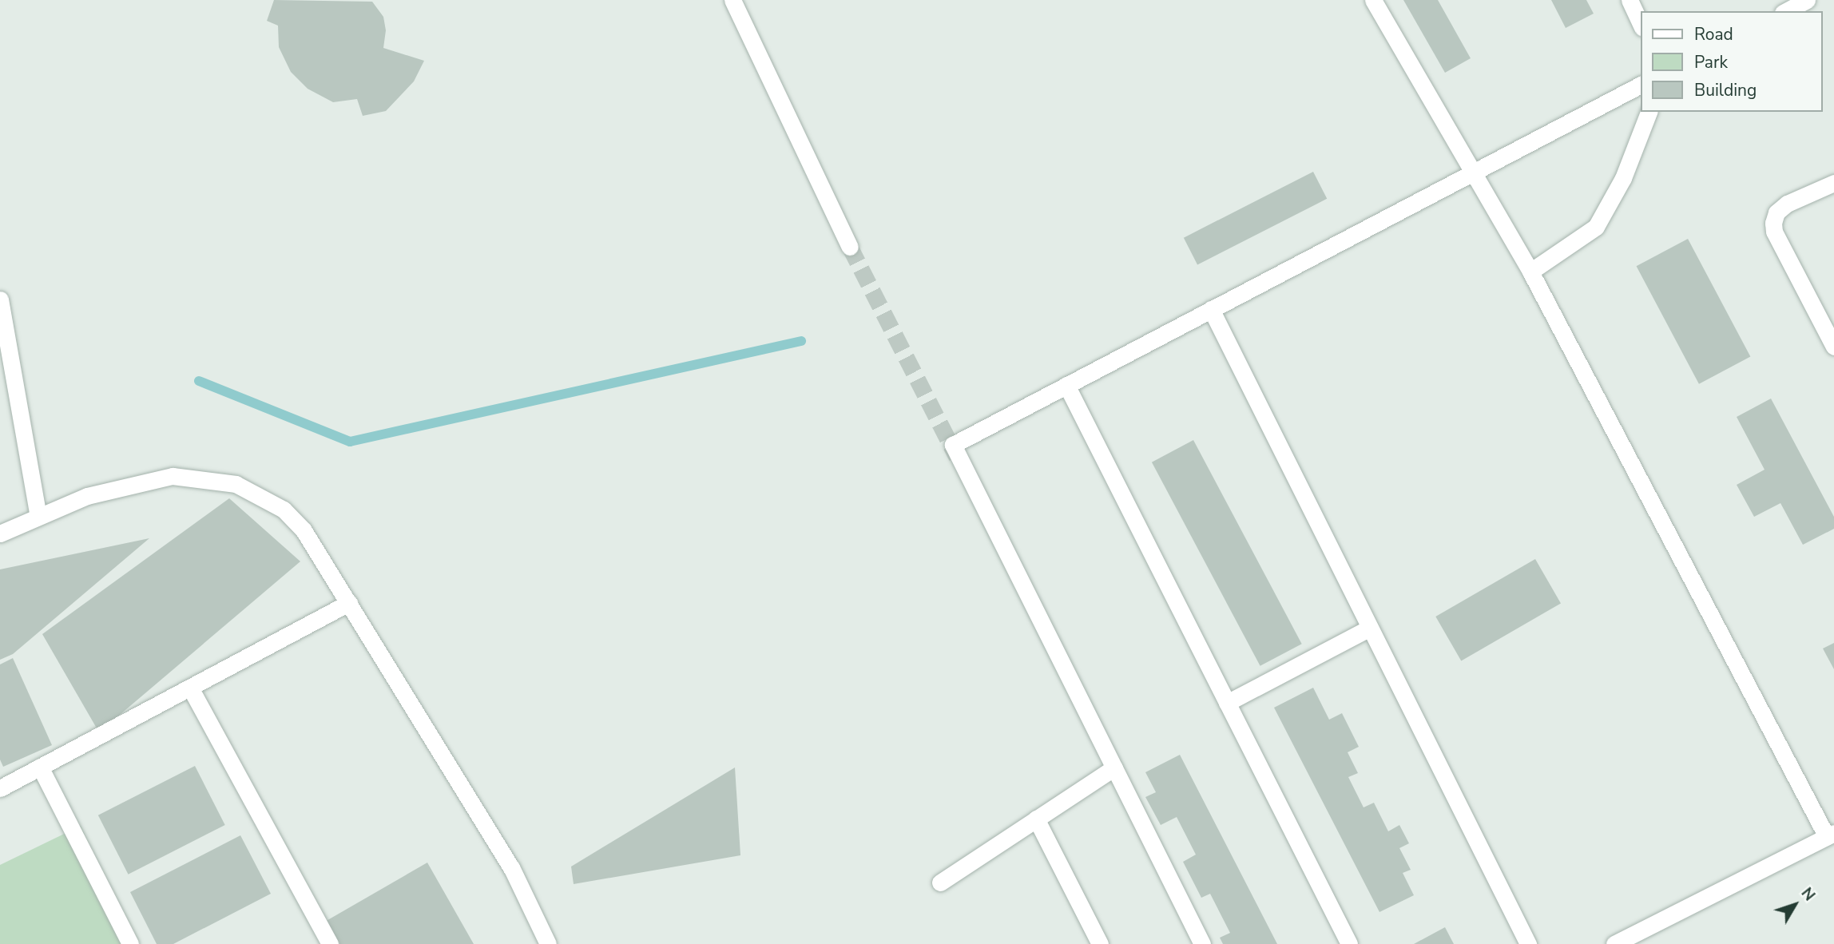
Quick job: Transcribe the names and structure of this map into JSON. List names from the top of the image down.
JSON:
{
  "legend": ["Road", "Park", "Building"],
  "north": "top right"
}
